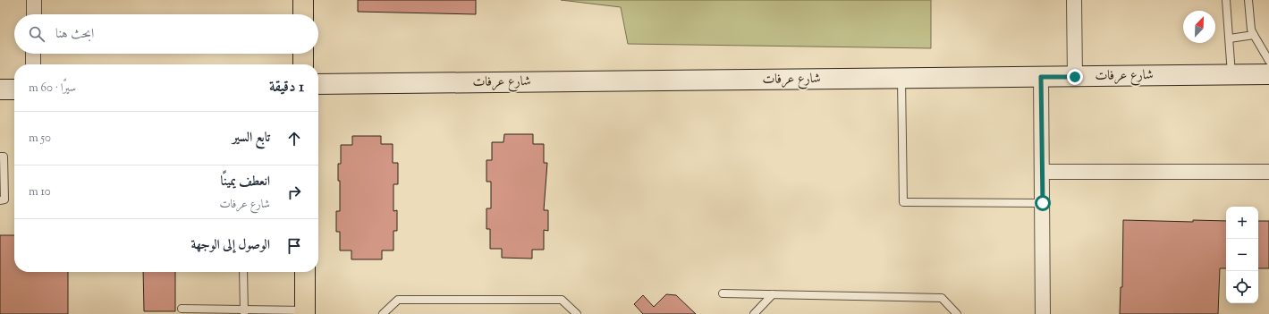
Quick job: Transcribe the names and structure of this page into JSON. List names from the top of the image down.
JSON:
{
  "streets": {
    "street": ["شارع عرفات"]
  },
  "north": "top right",
  "page": {
    "search": "ابحث هنا",
    "heading": ["1 دقيقة", "سيرًا · 60 m"],
    "list": [
      ["تابع السير", "50 m"],
      ["انعطف يمينًا", "شارع عرفات", "10 m"],
      "الوصول إلى الوجهة"
    ],
    "map_buttons": ["+", "−"]
  }
}
